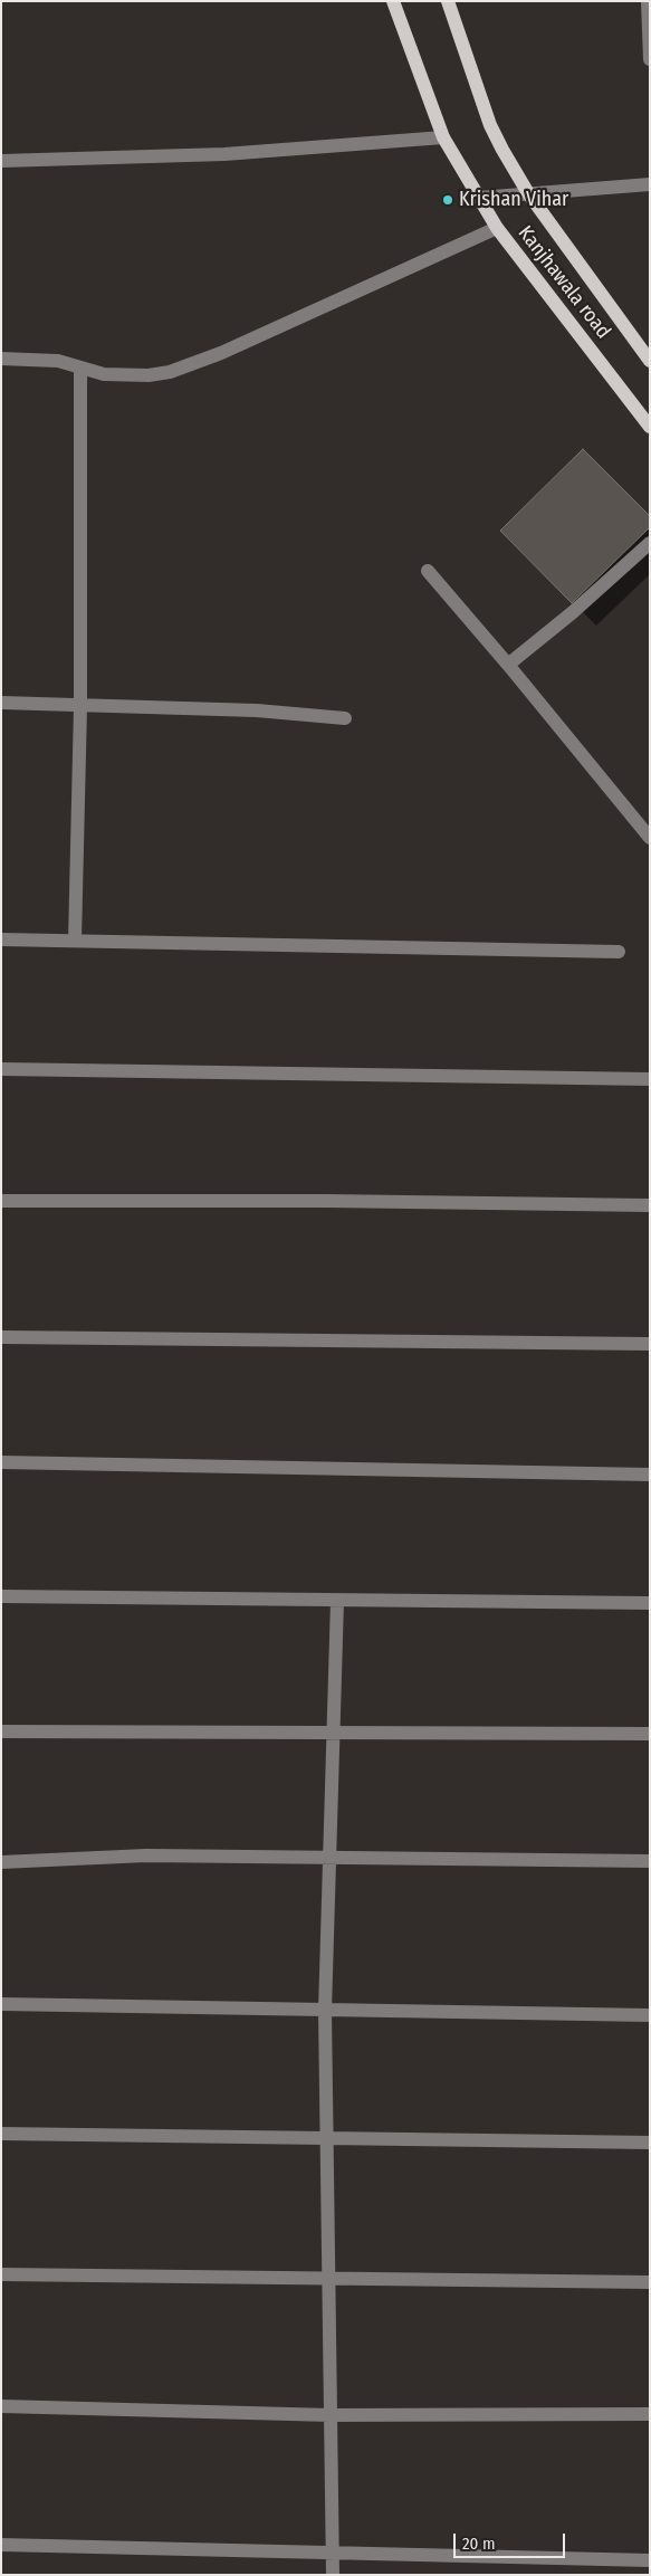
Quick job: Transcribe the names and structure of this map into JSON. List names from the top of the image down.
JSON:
{
  "streets": {
    "main road": ["Kanjhawala road"]
  },
  "places": ["Krishan Vihar"],
  "scale_bar": "20 m"
}
